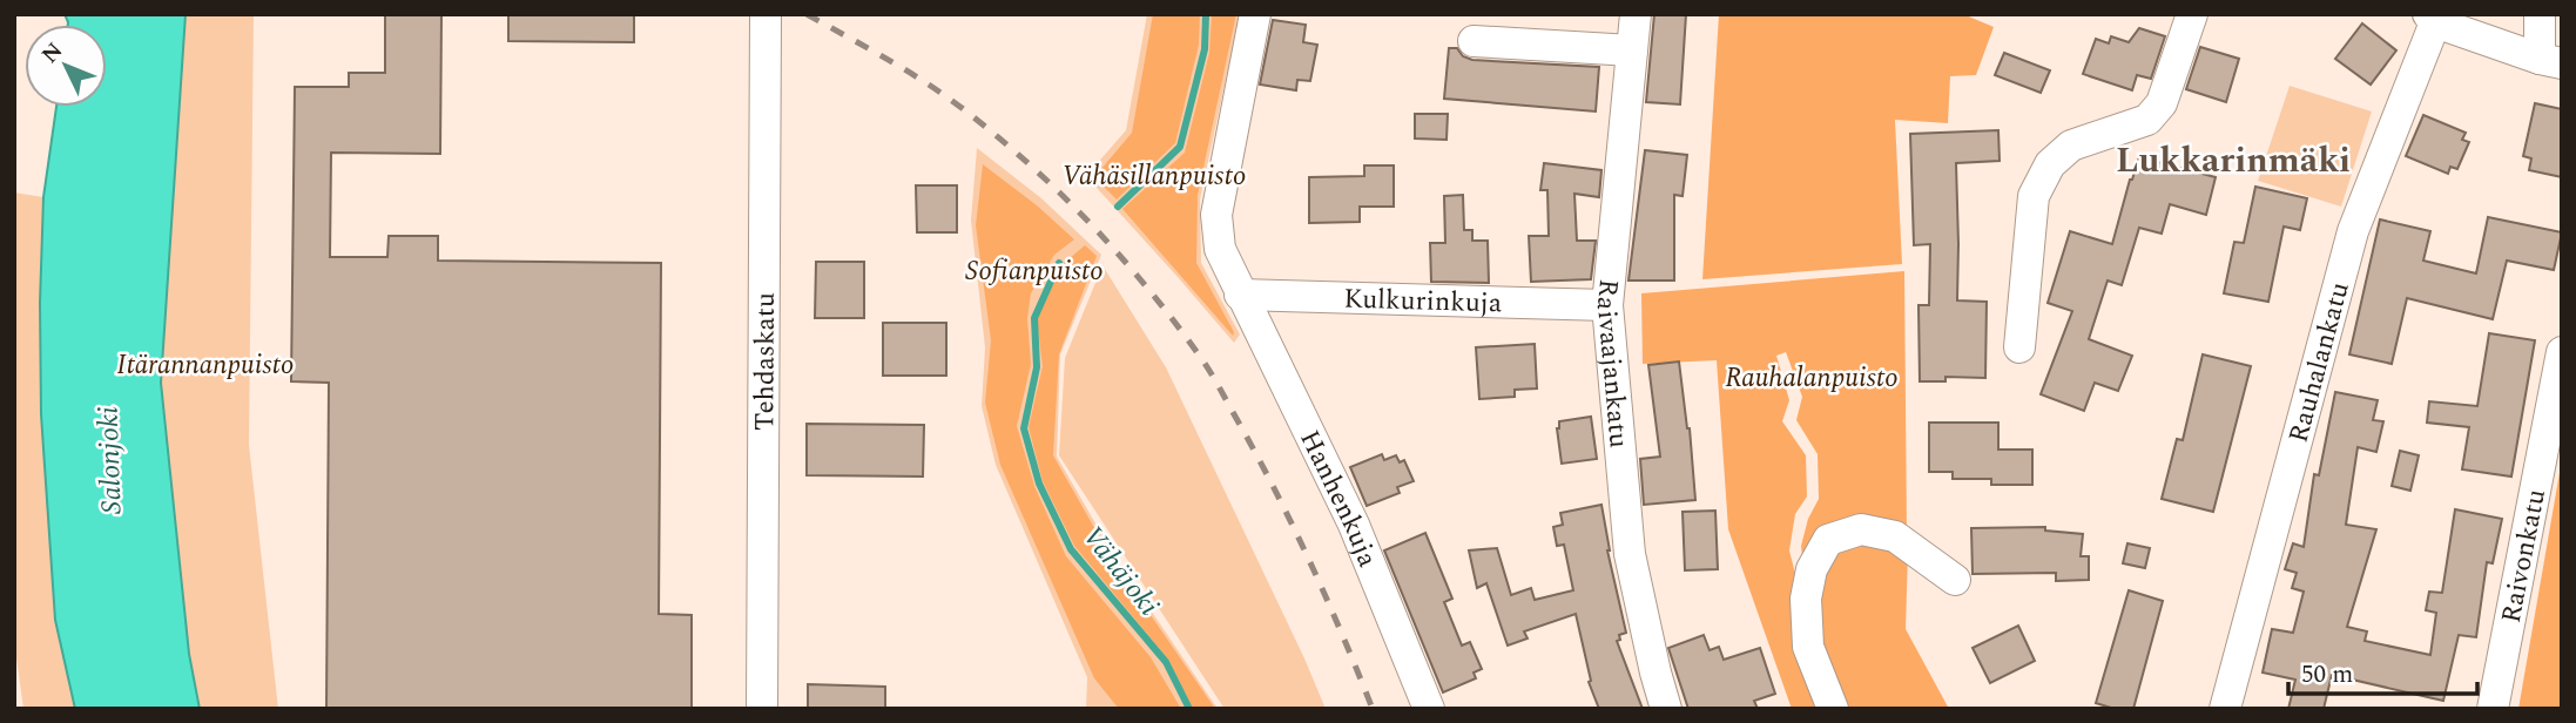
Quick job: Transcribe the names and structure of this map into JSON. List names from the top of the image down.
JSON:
{
  "streets": {
    "street": [
      "Kulkurinkuja",
      "Tehdaskatu",
      "Rauhalankatu",
      "Raivaajankatu",
      "Hanhenkuja",
      "Raivonkatu"
    ]
  },
  "crossings": [
    ["Kulkurinkuja", "Raivaajankatu"],
    ["Kulkurinkuja", "Hanhenkuja"]
  ],
  "districts": ["Lukkarinmäki"],
  "water": ["Salonjoki", "Vähäjoki"],
  "parks": [
    "Vähäsillanpuisto",
    "Sofianpuisto",
    "Itärannanpuisto",
    "Rauhalanpuisto"
  ],
  "scale_bar": "50 m",
  "north": "top left"
}
